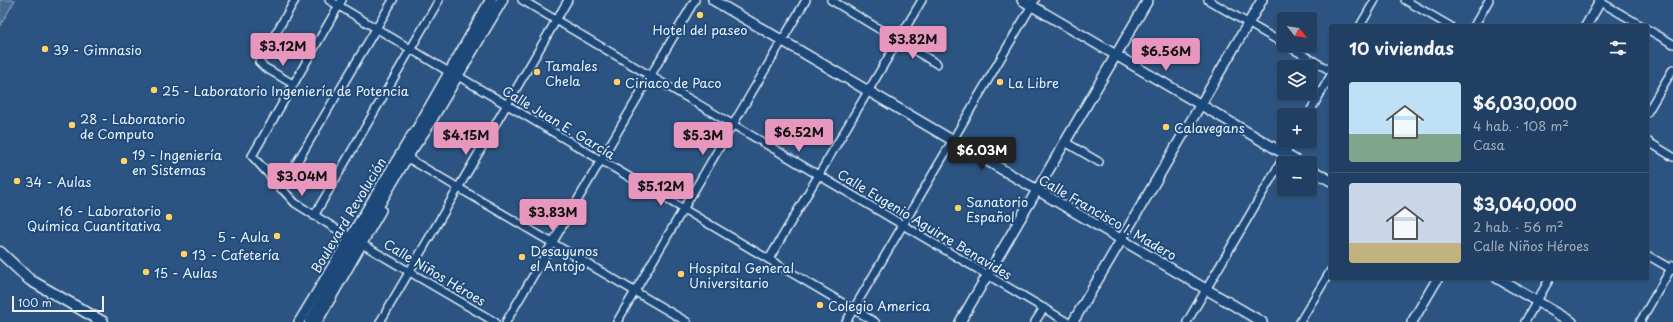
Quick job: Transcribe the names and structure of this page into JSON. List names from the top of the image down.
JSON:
{
  "streets": {
    "main road": ["Boulevard Revolución"],
    "street": [
      "Calle Juan E. García",
      "Calle Francisco I. Madero",
      "Calle Eugenio Aguirre Benavides",
      "Calle Niños Héroes"
    ]
  },
  "crossings": [
    ["Calle Juan E. García", "Boulevard Revolución"]
  ],
  "places": [
    "Hotel del paseo",
    "39 - Gimnasio",
    "Tamales Chela",
    "Ciriaco de Paco",
    "La Libre",
    "25 - Laboratorio Ingeniería de Potencia",
    "28 - Laboratorio de Computo",
    "Calavegans",
    "19 - Ingeniería en Sistemas",
    "34 - Aulas",
    "Sanatorio Español",
    "16 - Laboratorio Química Cuantitativa",
    "5 - Aula",
    "13 - Cafetería",
    "Desayunos el Antojo",
    "15 - Aulas",
    "Hospital General Universitario",
    "Colegio America"
  ],
  "scale_bar": "100 m",
  "north": "bottom right",
  "page": {
    "map_buttons": ["+", "−"],
    "heading": "10 viviendas",
    "price": [
      "$3.82M",
      "$3.12M",
      "$6.56M",
      "$6.52M",
      "$4.15M",
      "$5.3M",
      "$6.03M",
      "$3.04M",
      "$5.12M",
      "$3.83M"
    ],
    "list": [
      {
        "name": "$6,030,000",
        "note": "4 hab. · 108 m² · Casa"
      },
      {
        "name": "$3,040,000",
        "note": "2 hab. · 56 m² · Calle Niños Héroes"
      }
    ],
    "scale": "100 m"
  }
}
